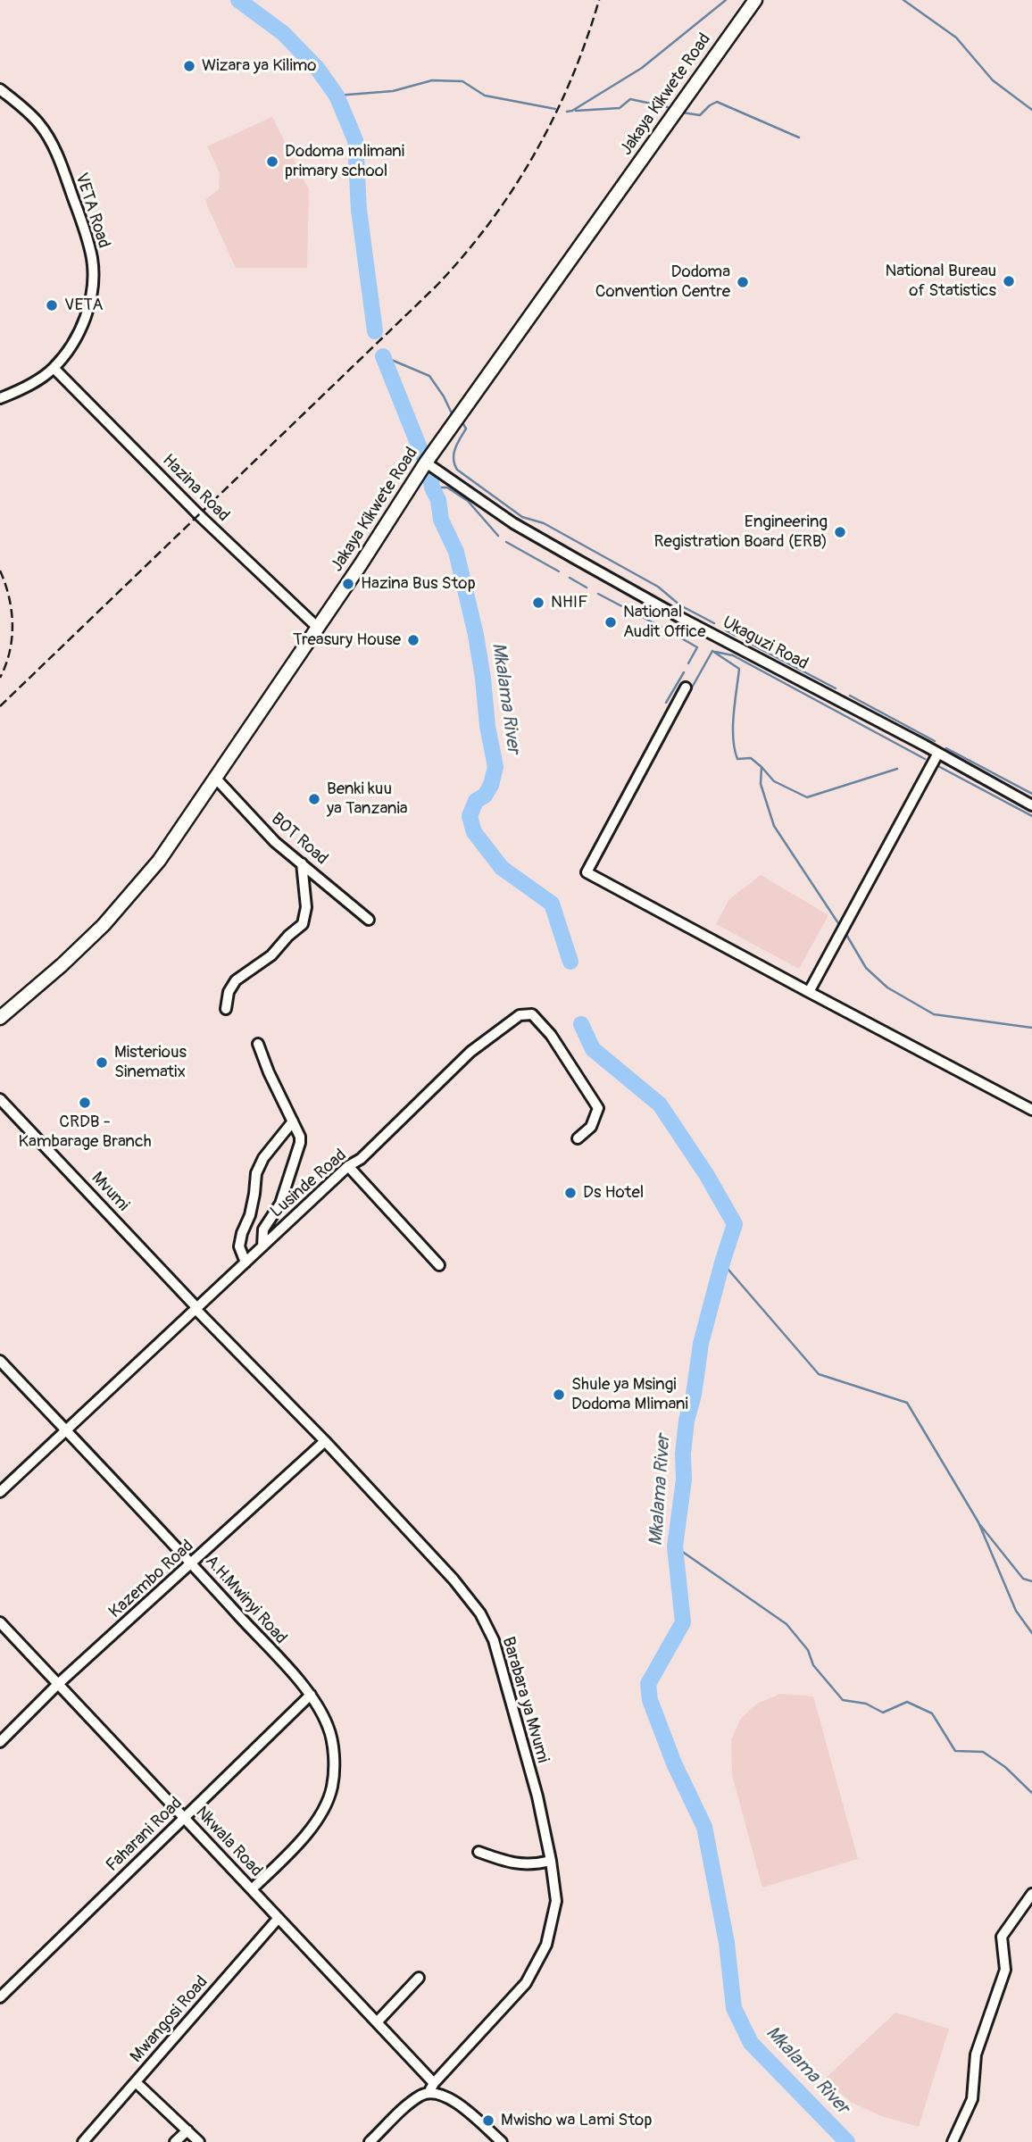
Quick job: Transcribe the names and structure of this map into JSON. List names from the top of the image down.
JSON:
{
  "streets": {
    "main road": ["Jakaya Kikwete Road"],
    "street": [
      "VETA Road",
      "Hazina Road",
      "Ukaguzi Road",
      "BOT Road",
      "Lusinde Road",
      "Mvumi",
      "Kazembo Road",
      "A.H.Mwinyi Road",
      "Barabara ya Mvumi",
      "Faharani Road",
      "Nkwala Road",
      "Mwangosi Road"
    ]
  },
  "crossings": [
    ["Jakaya Kikwete Road", "Hazina Road"],
    ["Jakaya Kikwete Road", "Ukaguzi Road"],
    ["Jakaya Kikwete Road", "BOT Road"],
    ["VETA Road", "Hazina Road"],
    ["Lusinde Road", "Mvumi"],
    ["Lusinde Road", "A.H.Mwinyi Road"],
    ["Lusinde Road", "Barabara ya Mvumi"],
    ["Mvumi", "Barabara ya Mvumi"],
    ["Kazembo Road", "A.H.Mwinyi Road"],
    ["Kazembo Road", "Barabara ya Mvumi"],
    ["Kazembo Road", "Nkwala Road"],
    ["A.H.Mwinyi Road", "Faharani Road"],
    ["A.H.Mwinyi Road", "Nkwala Road"],
    ["Barabara ya Mvumi", "Nkwala Road"],
    ["Faharani Road", "Nkwala Road"],
    ["Nkwala Road", "Mwangosi Road"]
  ],
  "water": ["Mkalama River"],
  "places": [
    "Wizara ya Kilimo",
    "Dodoma mlimani primary school",
    "National Bureau of Statistics",
    "Dodoma Convention Centre",
    "VETA",
    "Engineering Registration Board (ERB)",
    "Hazina Bus Stop",
    "NHIF",
    "National Audit Office",
    "Treasury House",
    "Benki kuu ya Tanzania",
    "Misterious Sinematix",
    "CRDB - Kambarage Branch",
    "Ds Hotel",
    "Shule ya Msingi Dodoma Mlimani",
    "Mwisho wa Lami Stop"
  ]
}
